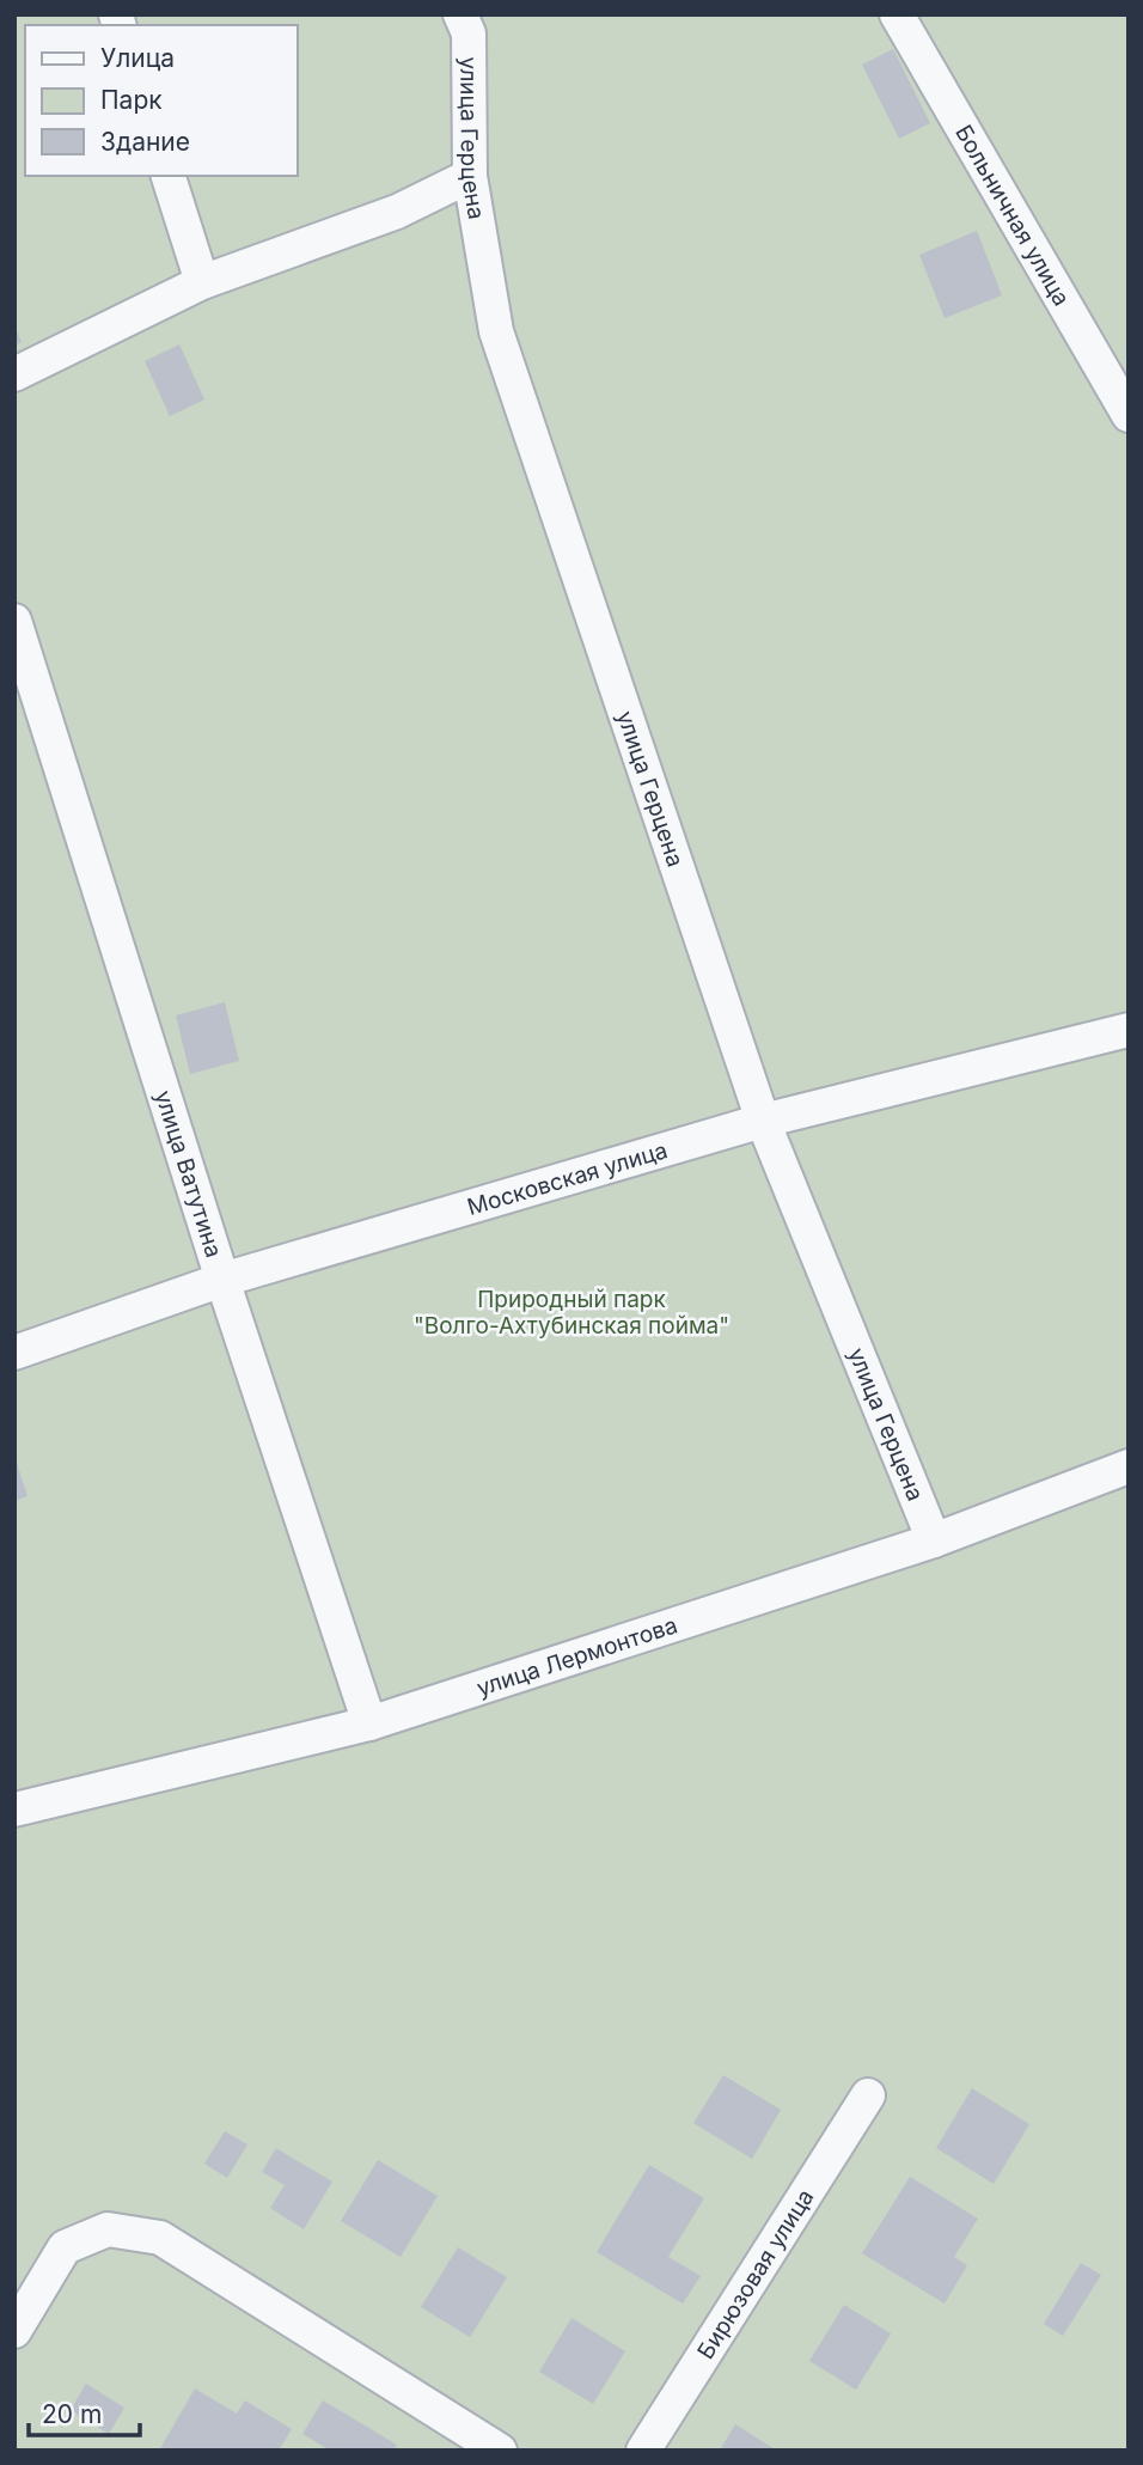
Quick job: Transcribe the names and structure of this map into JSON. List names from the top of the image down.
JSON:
{
  "streets": {
    "street": [
      "улица Герцена",
      "Больничная улица",
      "улица Ватутина",
      "Московская улица",
      "улица Лермонтова",
      "Бирюзовая улица"
    ]
  },
  "crossings": [
    ["улица Герцена", "Московская улица"],
    ["улица Герцена", "улица Лермонтова"],
    ["улица Ватутина", "Московская улица"],
    ["улица Ватутина", "улица Лермонтова"]
  ],
  "parks": ["Природный парк \"Волго-Ахтубинская пойма\""],
  "legend": ["Улица", "Парк", "Здание"],
  "scale_bar": "20 m"
}
